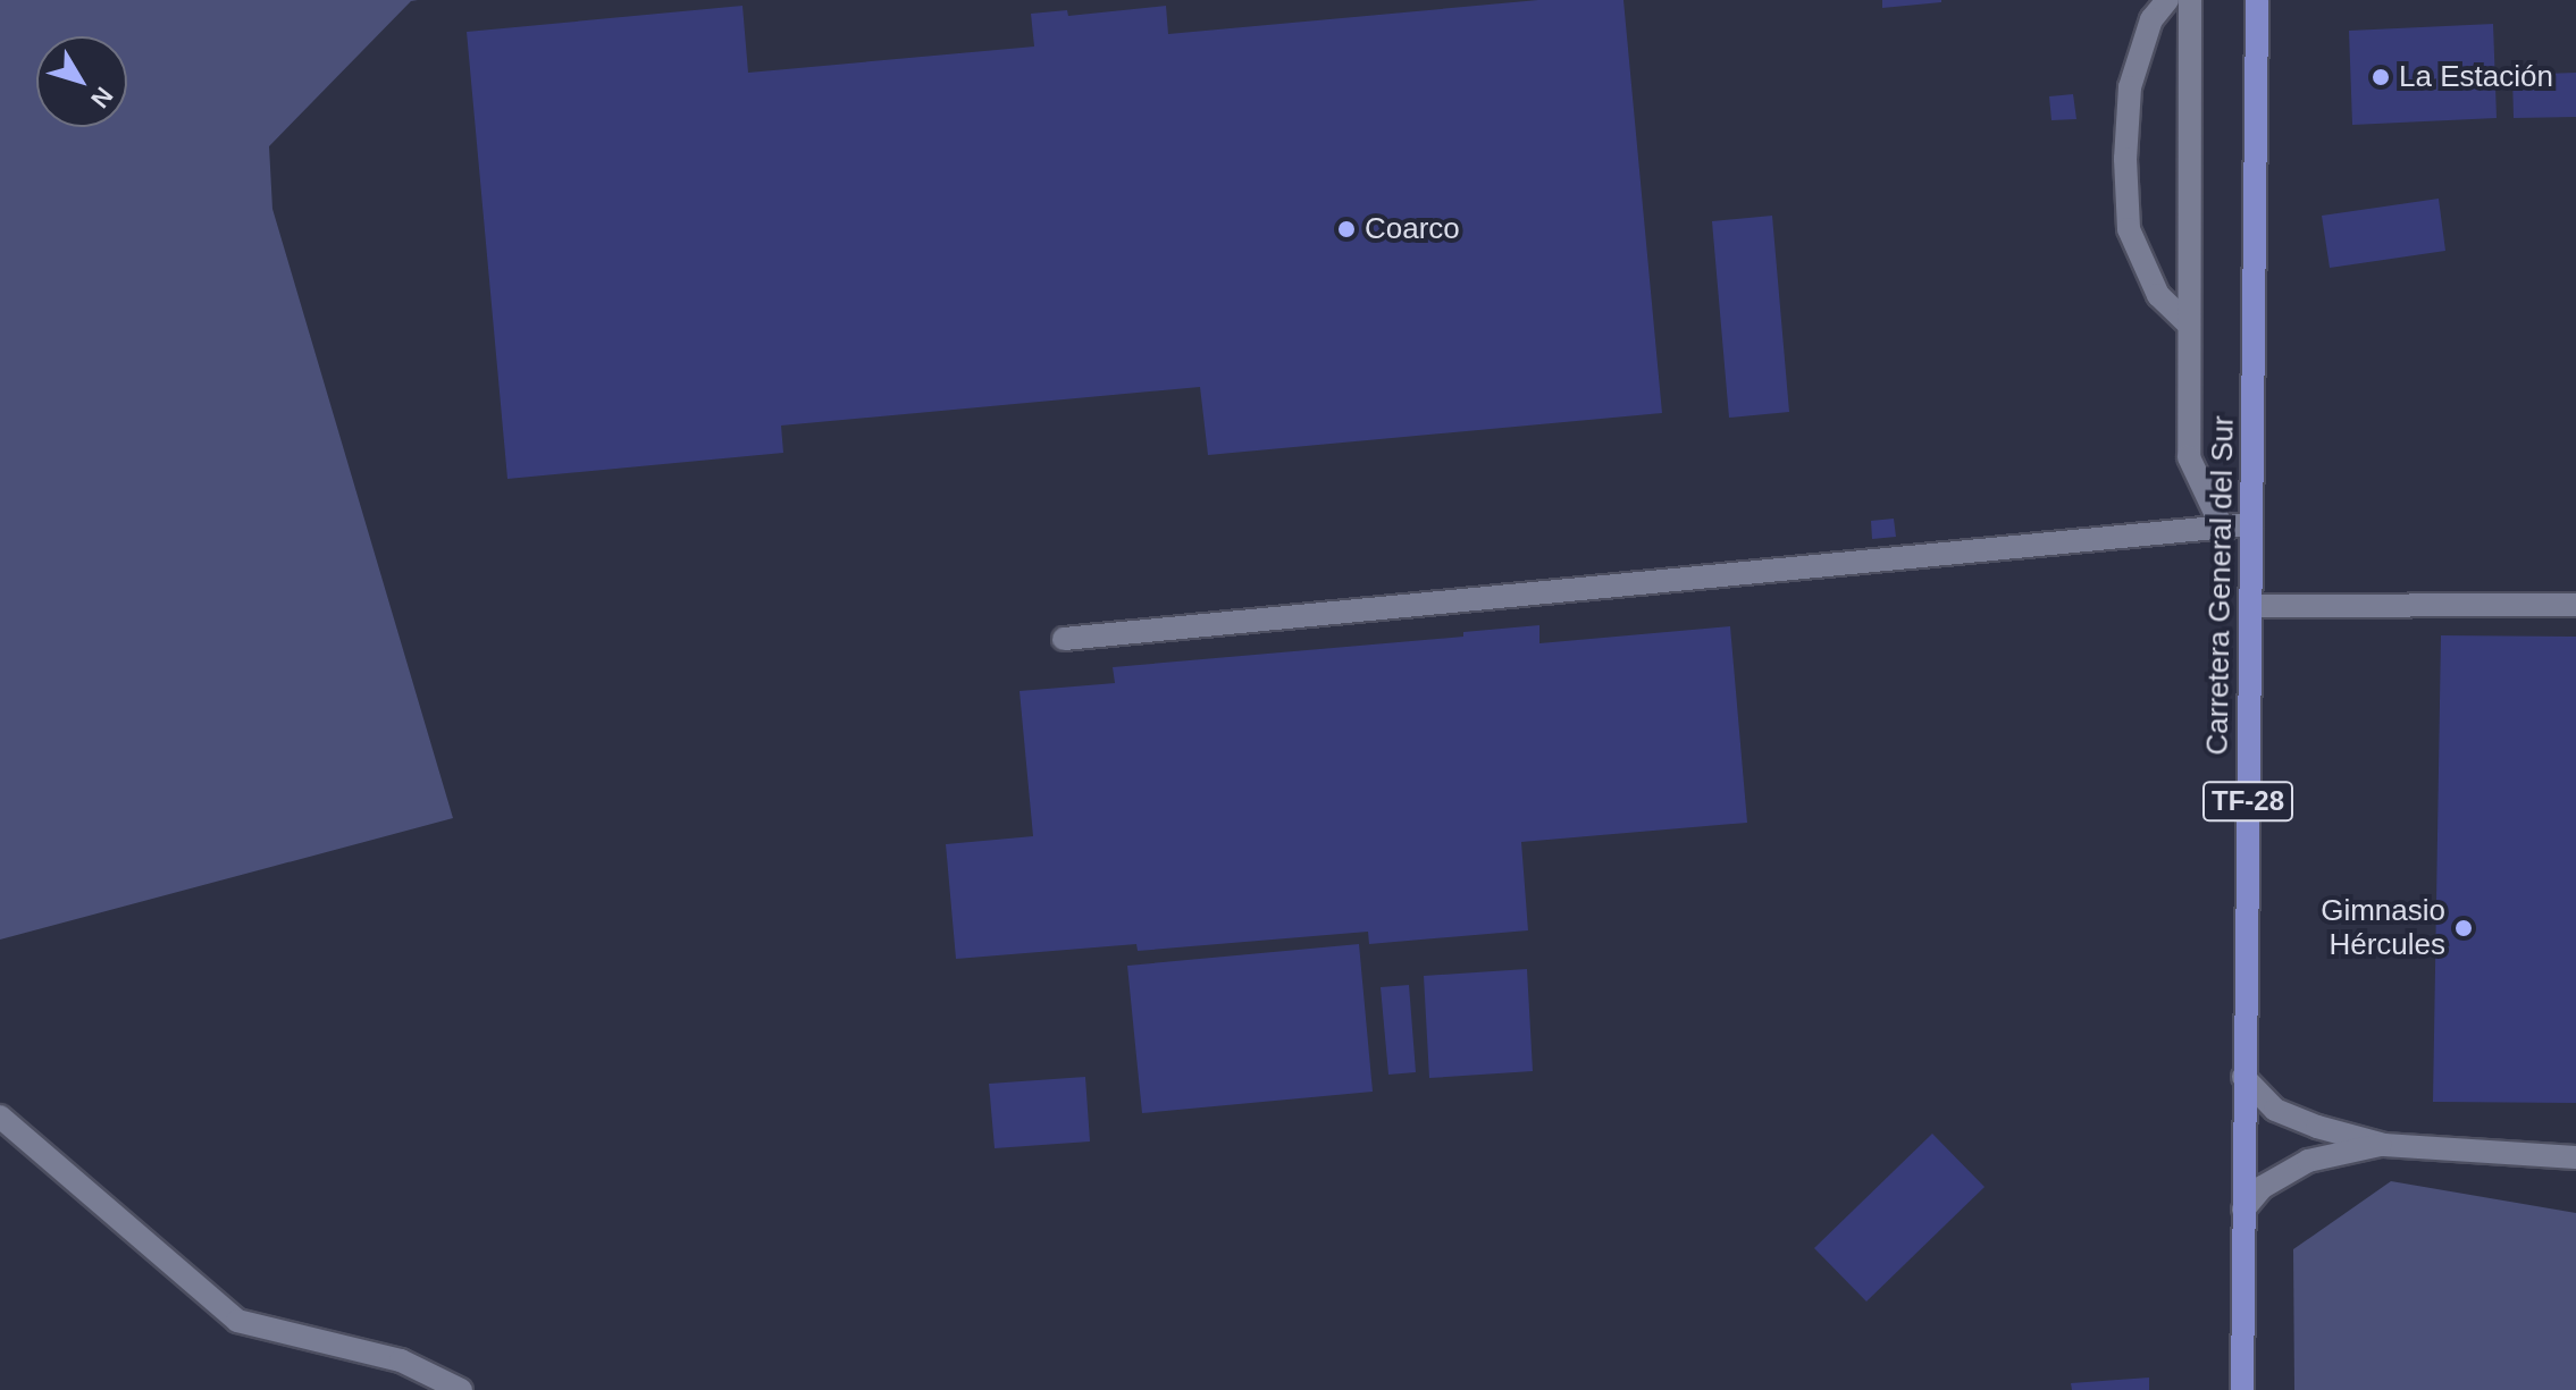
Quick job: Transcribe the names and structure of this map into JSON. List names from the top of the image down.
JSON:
{
  "streets": {
    "main road": ["Carretera General del Sur", "TF-28"]
  },
  "places": ["La Estación", "Coarco", "Gimnasio Hércules"],
  "north": "bottom right"
}
